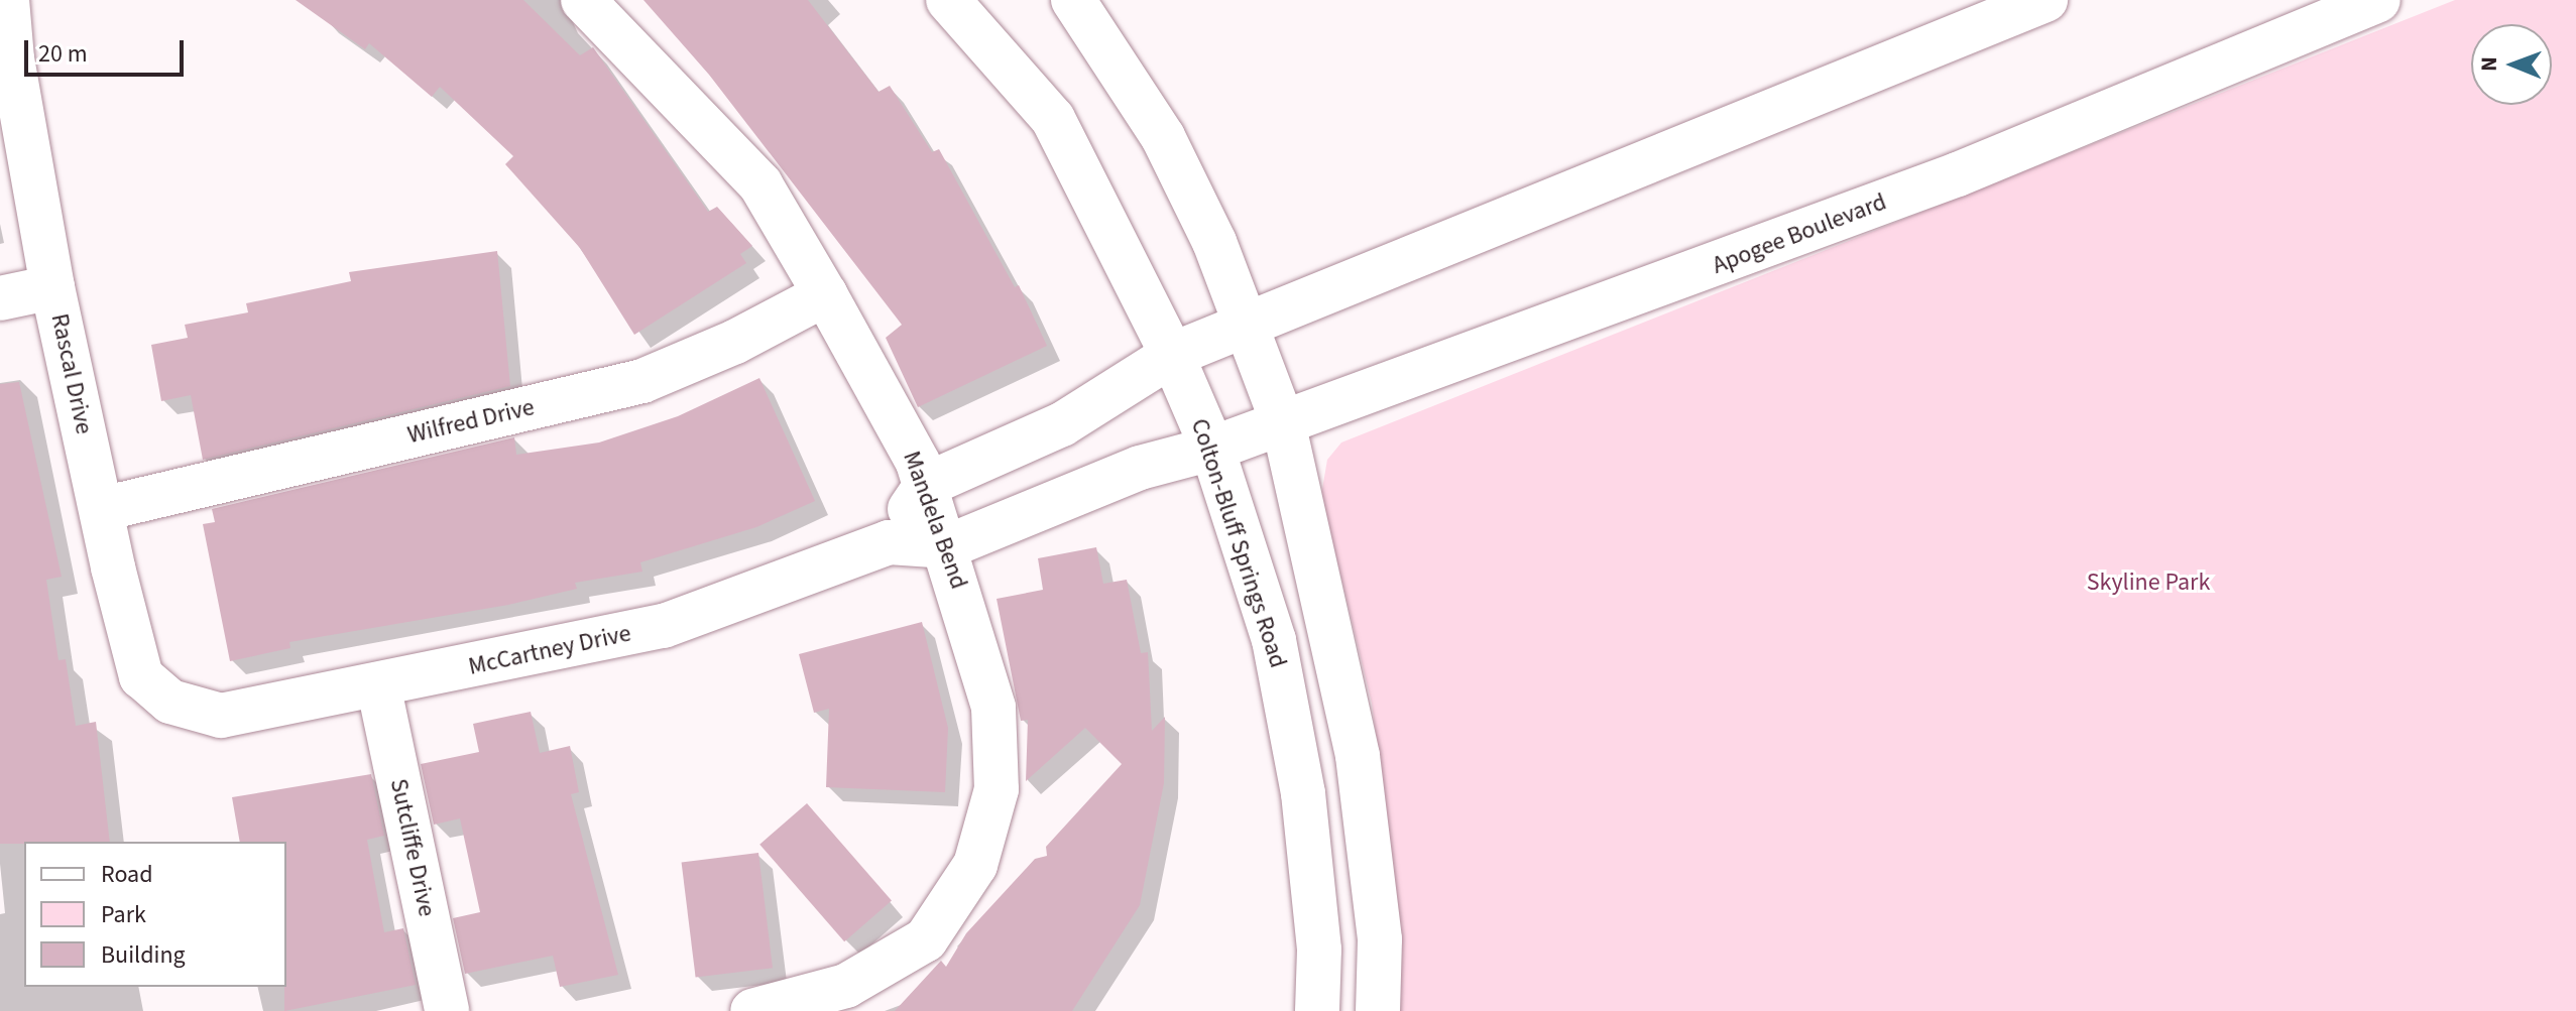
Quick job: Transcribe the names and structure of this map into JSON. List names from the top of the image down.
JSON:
{
  "streets": {
    "street": [
      "Apogee Boulevard",
      "Rascal Drive",
      "Wilfred Drive",
      "Mandela Bend",
      "Colton-Bluff Springs Road",
      "McCartney Drive",
      "Sutcliffe Drive"
    ]
  },
  "crossings": [
    ["Apogee Boulevard", "Colton-Bluff Springs Road"],
    ["Apogee Boulevard", "McCartney Drive"],
    ["Rascal Drive", "Wilfred Drive"],
    ["Rascal Drive", "McCartney Drive"],
    ["Wilfred Drive", "Mandela Bend"],
    ["Mandela Bend", "McCartney Drive"],
    ["Colton-Bluff Springs Road", "McCartney Drive"],
    ["McCartney Drive", "Sutcliffe Drive"]
  ],
  "parks": ["Skyline Park"],
  "legend": ["Road", "Park", "Building"],
  "scale_bar": "20 m",
  "north": "left"
}
